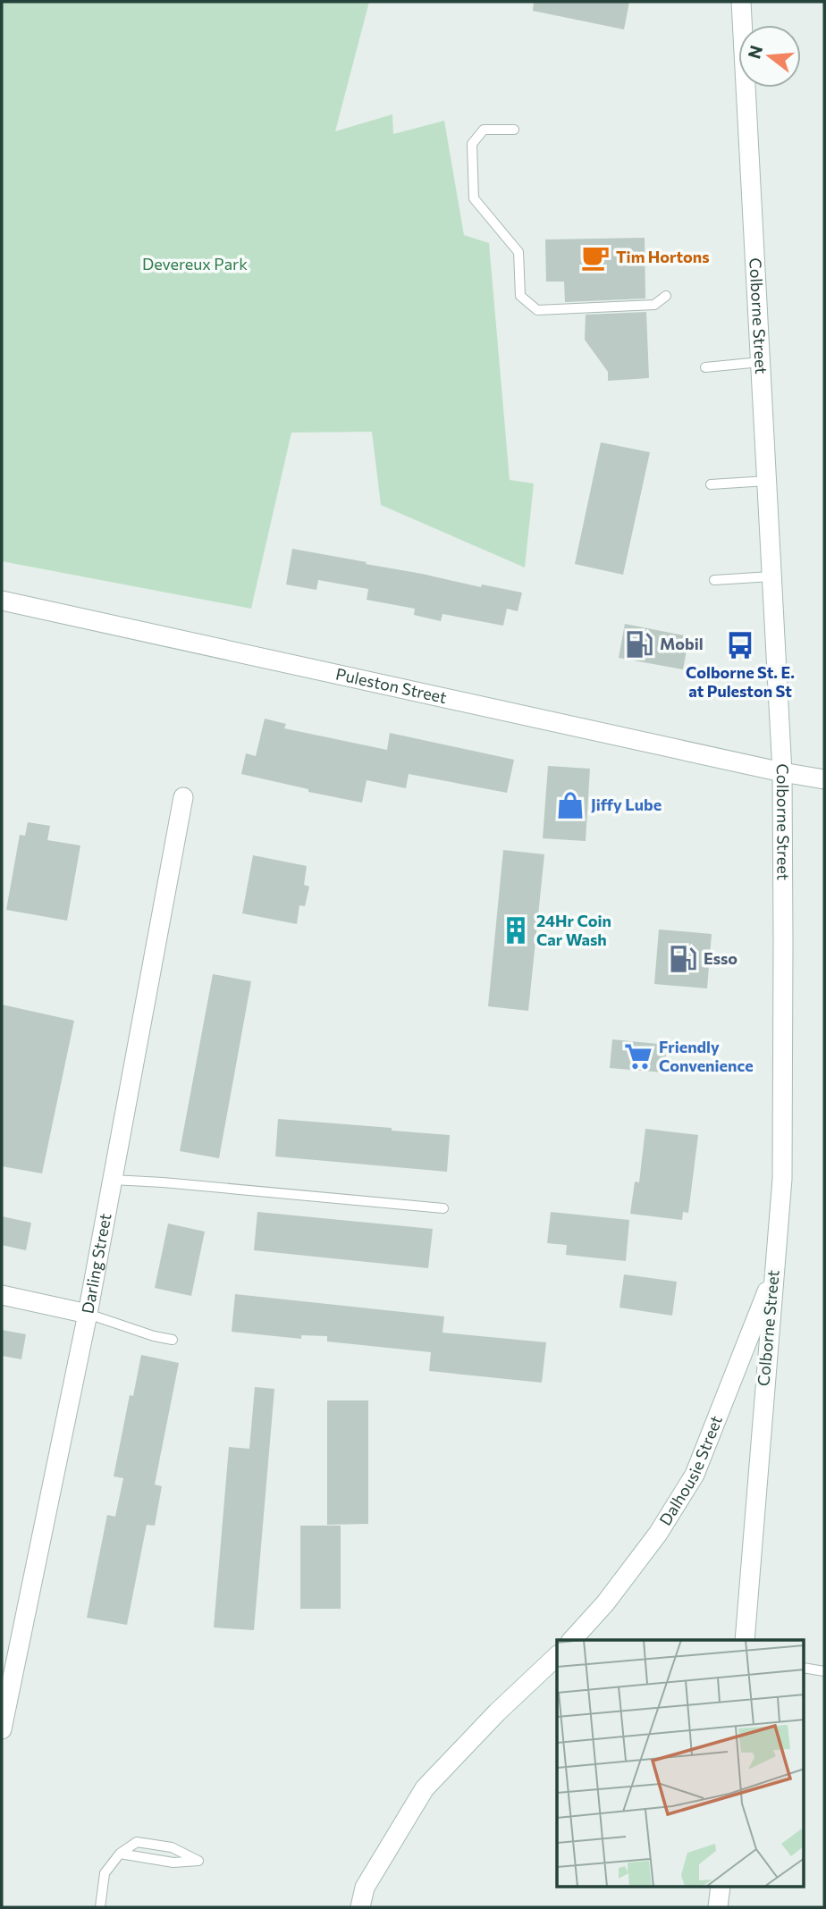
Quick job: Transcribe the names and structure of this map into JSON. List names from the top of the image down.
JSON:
{
  "streets": {
    "main road": [
      "Colborne Street",
      "Puleston Street",
      "Darling Street",
      "Dalhousie Street"
    ]
  },
  "crossings": [
    ["Colborne Street", "Puleston Street"],
    ["Colborne Street", "Dalhousie Street"]
  ],
  "parks": ["Devereux Park"],
  "places": {
    "cafe": ["Tim Hortons"],
    "fuel station": ["Mobil", "Esso"],
    "bus stop": ["Colborne St. E. at Puleston St"],
    "shop": ["Jiffy Lube"],
    "building": ["24Hr Coin Car Wash"],
    "supermarket": ["Friendly Convenience"]
  },
  "north": "left"
}
